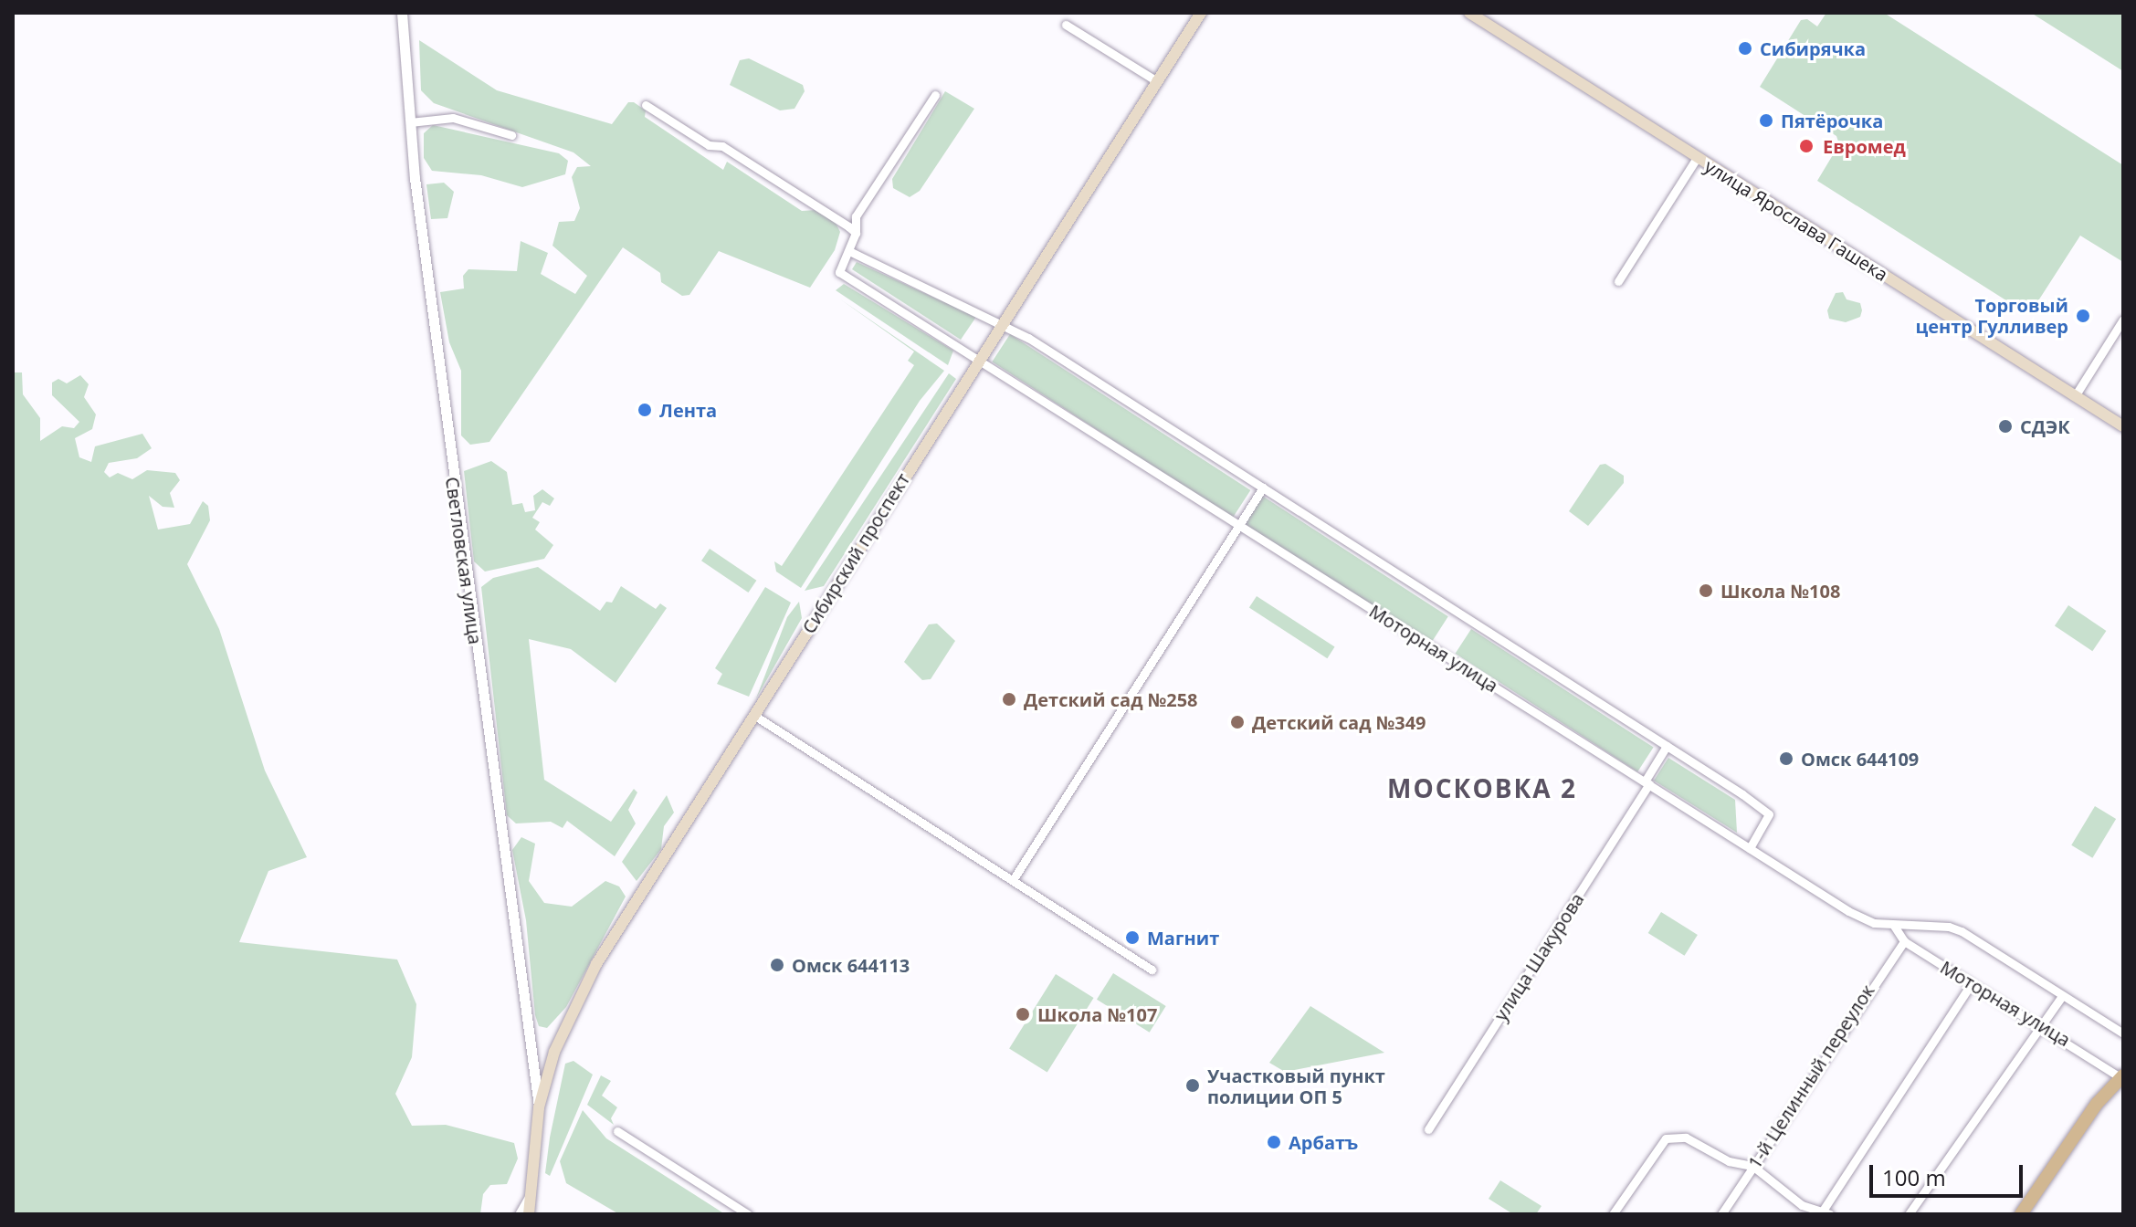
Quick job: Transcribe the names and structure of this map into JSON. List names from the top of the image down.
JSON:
{
  "streets": {
    "main road": ["улица Ярослава Гашека", "Сибирский проспект"],
    "street": [
      "Светловская улица",
      "Моторная улица",
      "улица Шакурова",
      "1-й Целинный переулок"
    ]
  },
  "crossings": [
    ["Сибирский проспект", "Светловская улица"],
    ["Сибирский проспект", "Моторная улица"],
    ["Моторная улица", "улица Шакурова"],
    ["Моторная улица", "1-й Целинный переулок"]
  ],
  "districts": ["МОСКОВКА 2"],
  "places": [
    "Сибирячка",
    "Пятёрочка",
    "Евромед",
    "Торговый центр Гулливер",
    "Лента",
    "СДЭК",
    "Школа №108",
    "Детский сад №258",
    "Детский сад №349",
    "Омск 644109",
    "Магнит",
    "Омск 644113",
    "Школа №107",
    "Участковый пункт полиции ОП 5",
    "Арбатъ"
  ],
  "scale_bar": "100 m"
}
